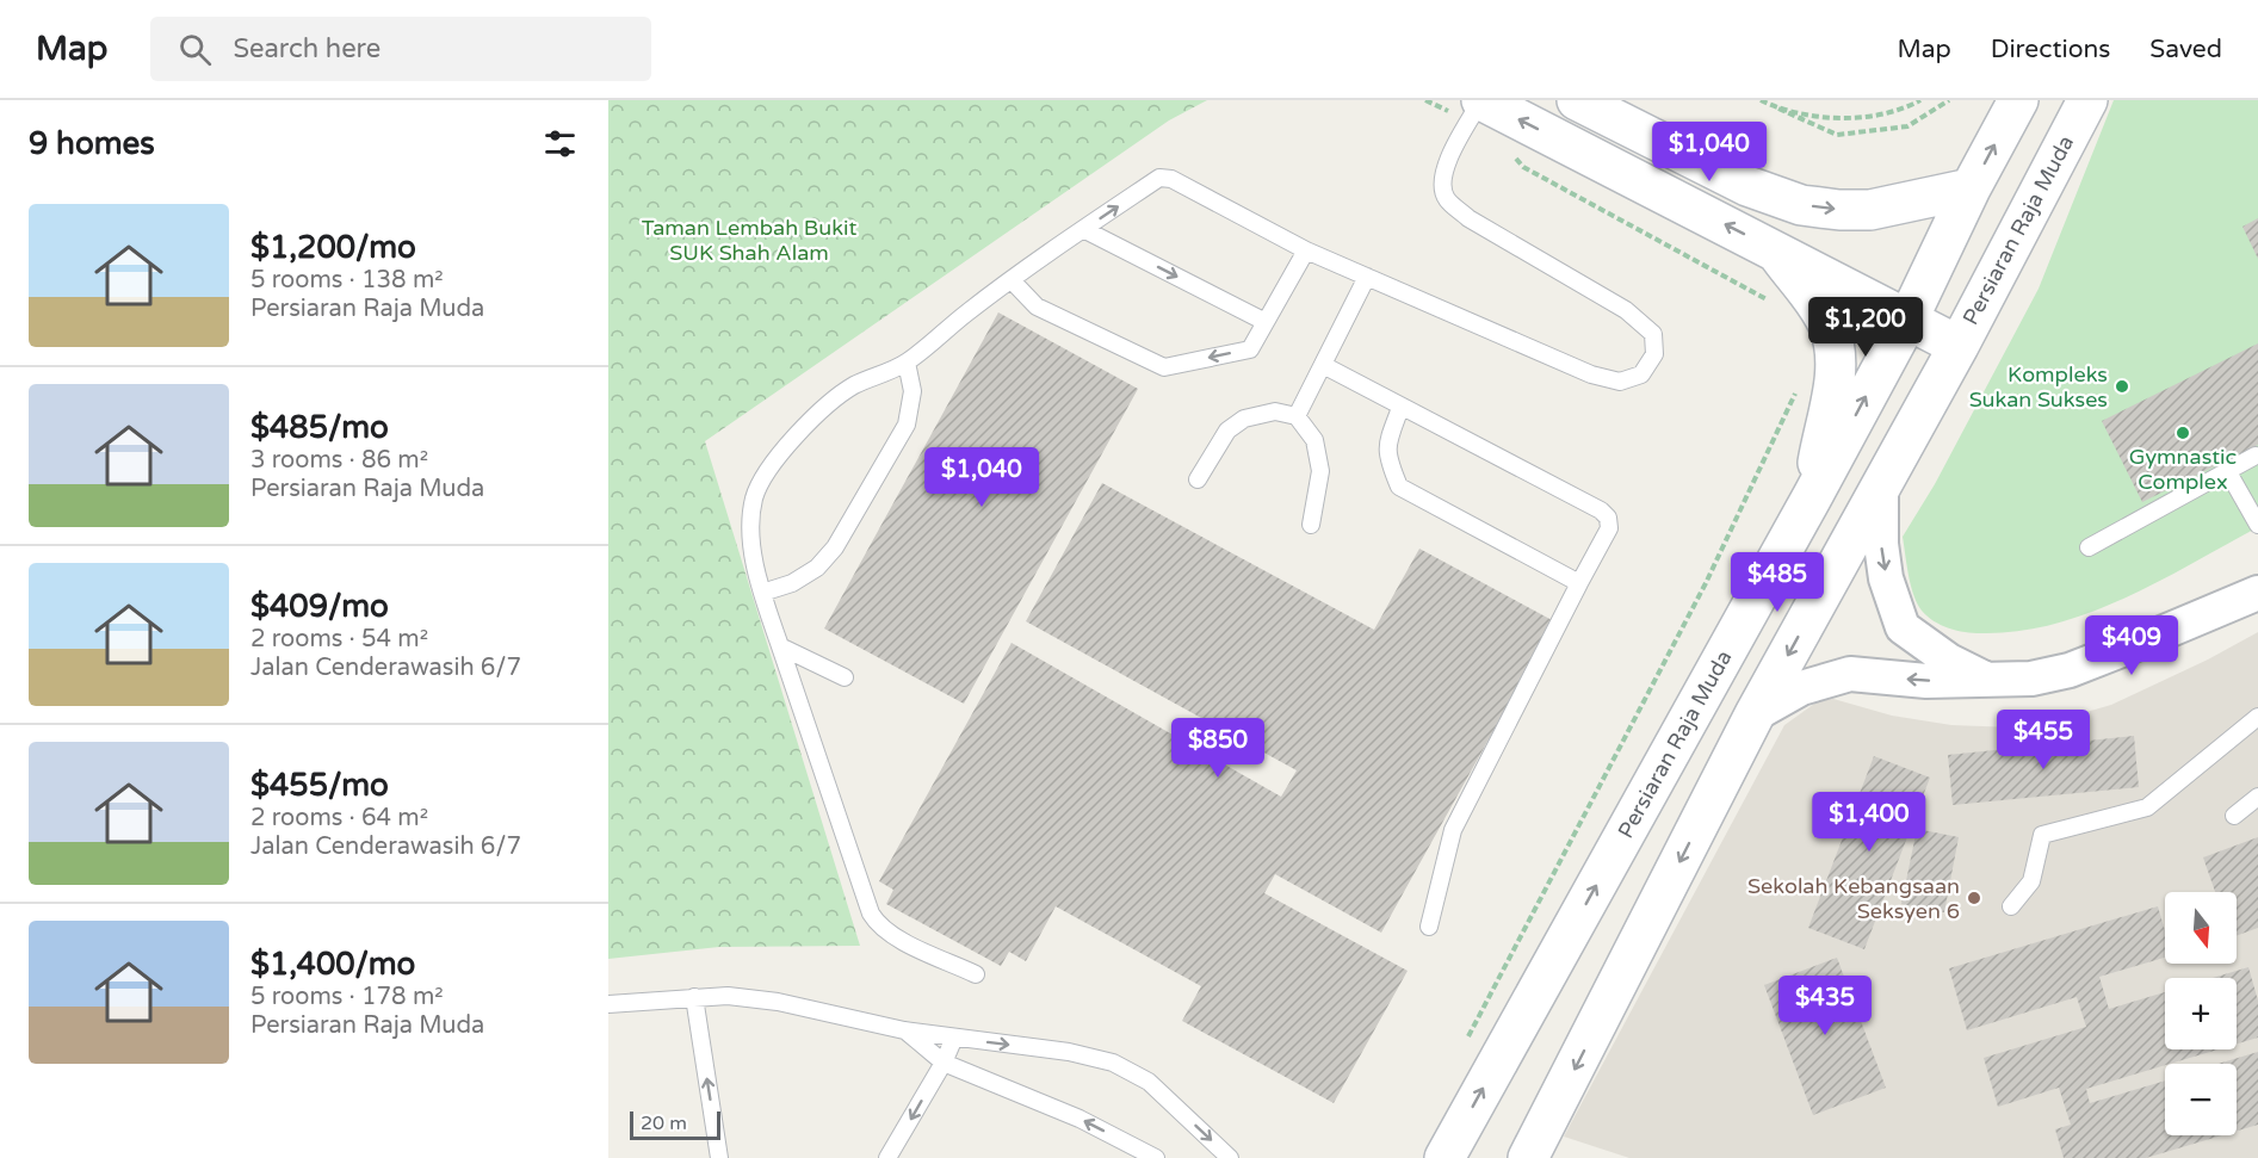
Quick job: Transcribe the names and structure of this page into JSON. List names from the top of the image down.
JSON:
{
  "streets": {
    "main road": ["Persiaran Raja Muda"]
  },
  "parks": ["Taman Lembah Bukit SUK Shah Alam"],
  "places": ["Kompleks Sukan Sukses", "Gymnastic Complex", "Sekolah Kebangsaan Seksyen 6"],
  "scale_bar": "20 m",
  "north": "bottom",
  "page": {
    "header": "Map",
    "search": "Search here",
    "nav": ["Map", "Directions", "Saved"],
    "heading": "9 homes",
    "price": [
      "$1,040",
      "$1,200",
      "$1,040",
      "$485",
      "$409",
      "$455",
      "$850",
      "$1,400",
      "$435"
    ],
    "list": [
      {
        "name": "$1,200/mo",
        "note": "5 rooms · 138 m² · Persiaran Raja Muda"
      },
      {
        "name": "$485/mo",
        "note": "3 rooms · 86 m² · Persiaran Raja Muda"
      },
      {
        "name": "$409/mo",
        "note": "2 rooms · 54 m² · Jalan Cenderawasih 6/7"
      },
      {
        "name": "$455/mo",
        "note": "2 rooms · 64 m² · Jalan Cenderawasih 6/7"
      },
      {
        "name": "$1,400/mo",
        "note": "5 rooms · 178 m² · Persiaran Raja Muda"
      }
    ],
    "map_buttons": ["+", "−"],
    "scale": "20 m"
  }
}
